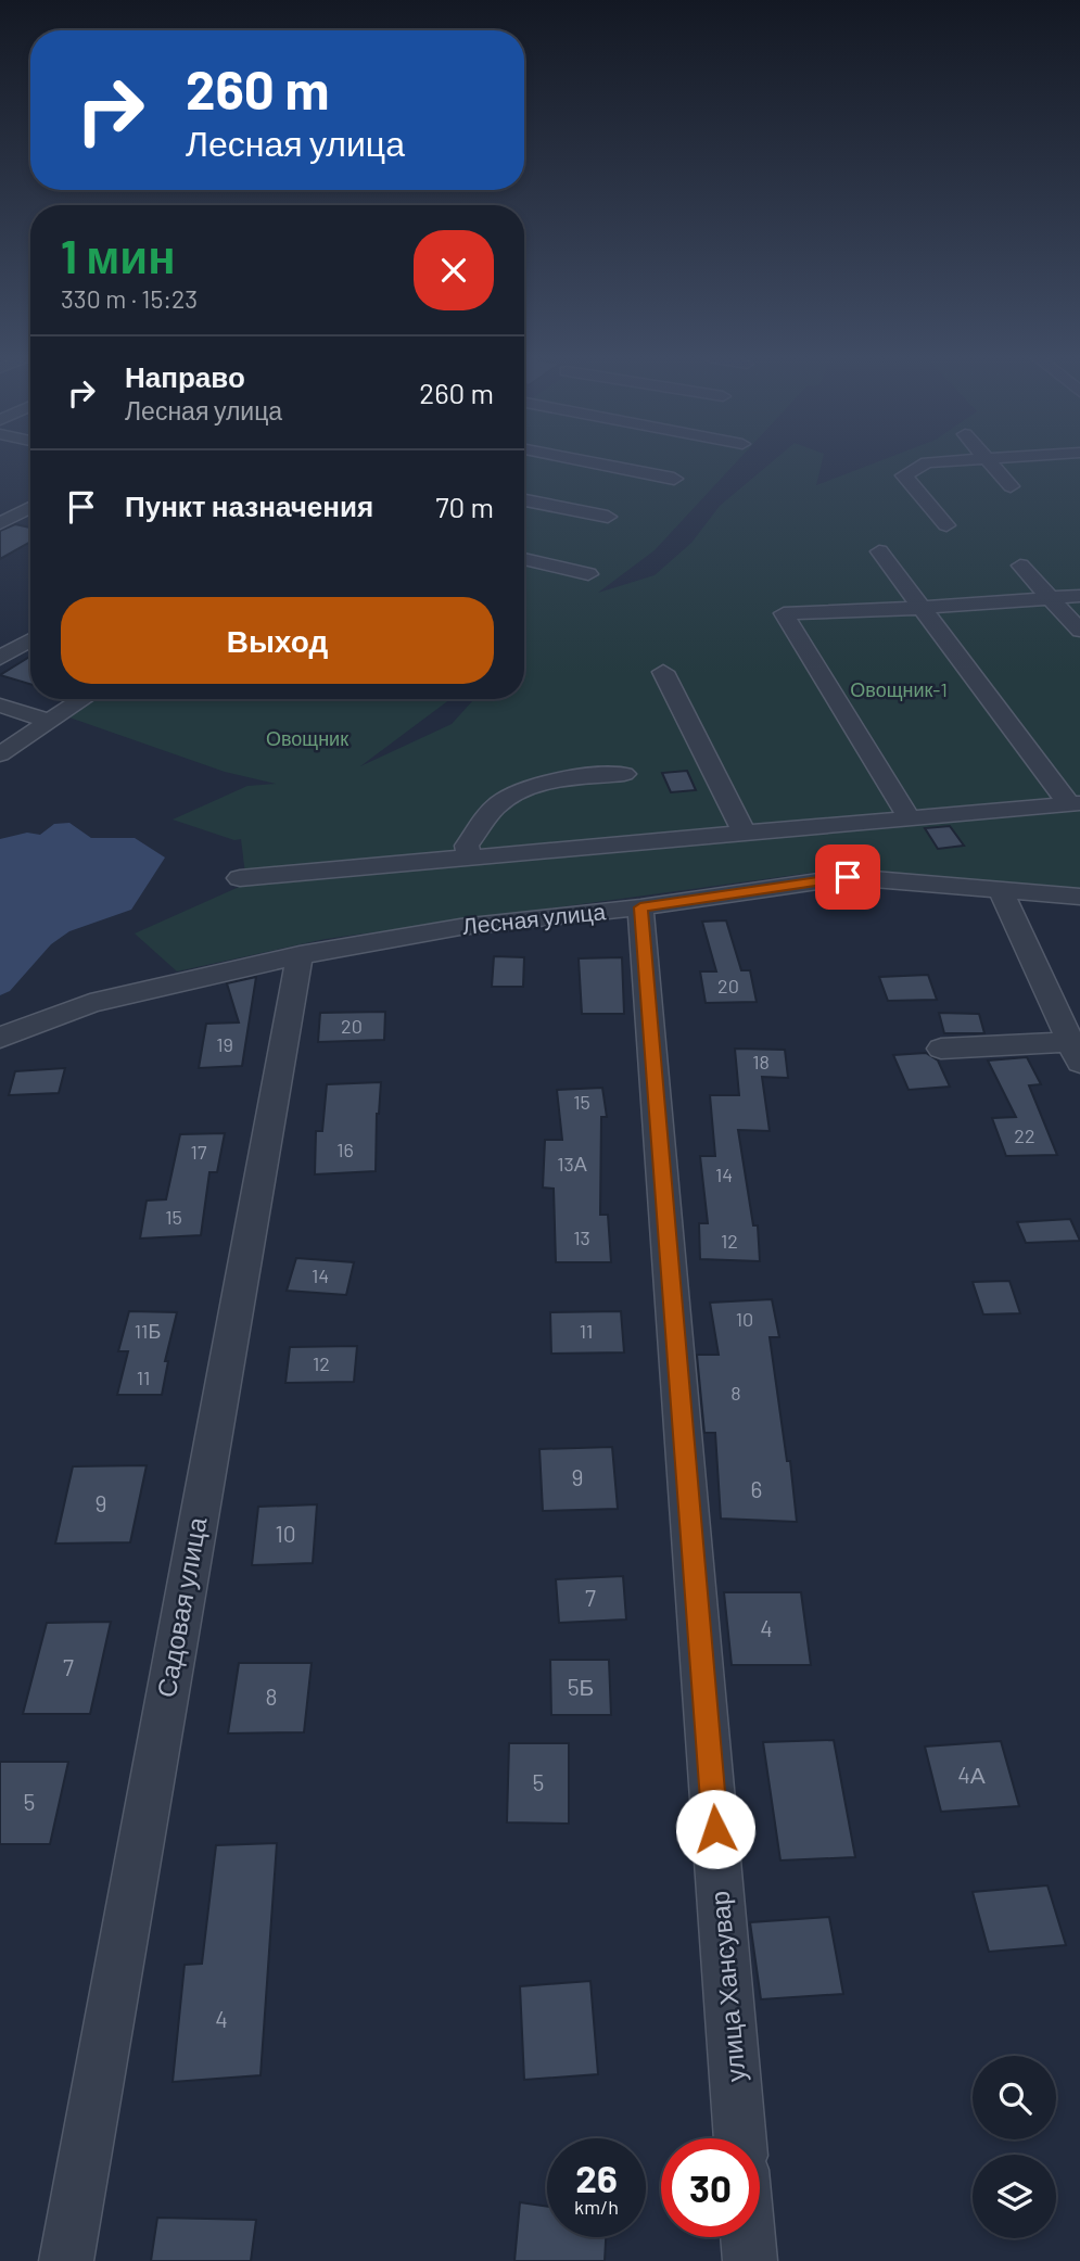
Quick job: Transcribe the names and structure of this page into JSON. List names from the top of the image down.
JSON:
{
  "streets": {
    "street": ["Лесная улица", "Садовая улица", "улица Хансувар"]
  },
  "crossings": [
    ["Лесная улица", "Садовая улица"],
    ["Лесная улица", "улица Хансувар"]
  ],
  "parks": ["Овощник-1", "Овощник"],
  "house_numbers": [
    "20",
    "20",
    "19",
    "18",
    "15",
    "22",
    "16",
    "17",
    "13А",
    "14",
    "15",
    "13",
    "12",
    "14",
    "10",
    "11Б",
    "11",
    "12",
    "11",
    "8",
    "9",
    "6",
    "9",
    "10",
    "7",
    "4",
    "7",
    "5Б",
    "8",
    "4А",
    "5",
    "5",
    "4"
  ],
  "page": {
    "turn": ["260 m", "Лесная улица"],
    "heading": ["1 мин", "330 m · 15:23"],
    "list": [
      {
        "name": "Направо",
        "note": "Лесная улица",
        "value": "260 m"
      },
      {
        "name": "Пункт назначения",
        "value": "70 m"
      }
    ],
    "buttons": "Выход",
    "speed": "26 km/h",
    "limit": "30"
  }
}
